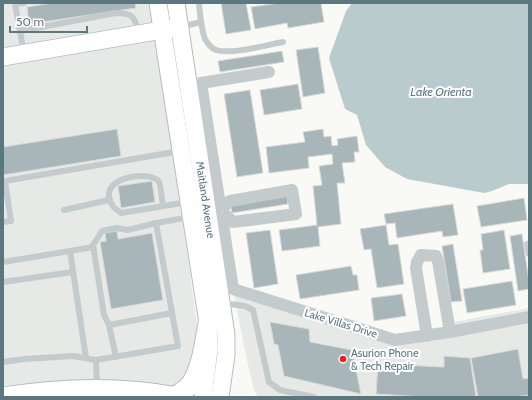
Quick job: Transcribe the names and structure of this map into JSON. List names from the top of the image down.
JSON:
{
  "streets": {
    "main road": ["Maitland Avenue"],
    "street": ["Lake Villas Drive"]
  },
  "crossings": [
    ["Maitland Avenue", "Lake Villas Drive"]
  ],
  "water": ["Lake Orienta"],
  "places": ["Asurion Phone & Tech Repair"],
  "scale_bar": "50 m"
}
